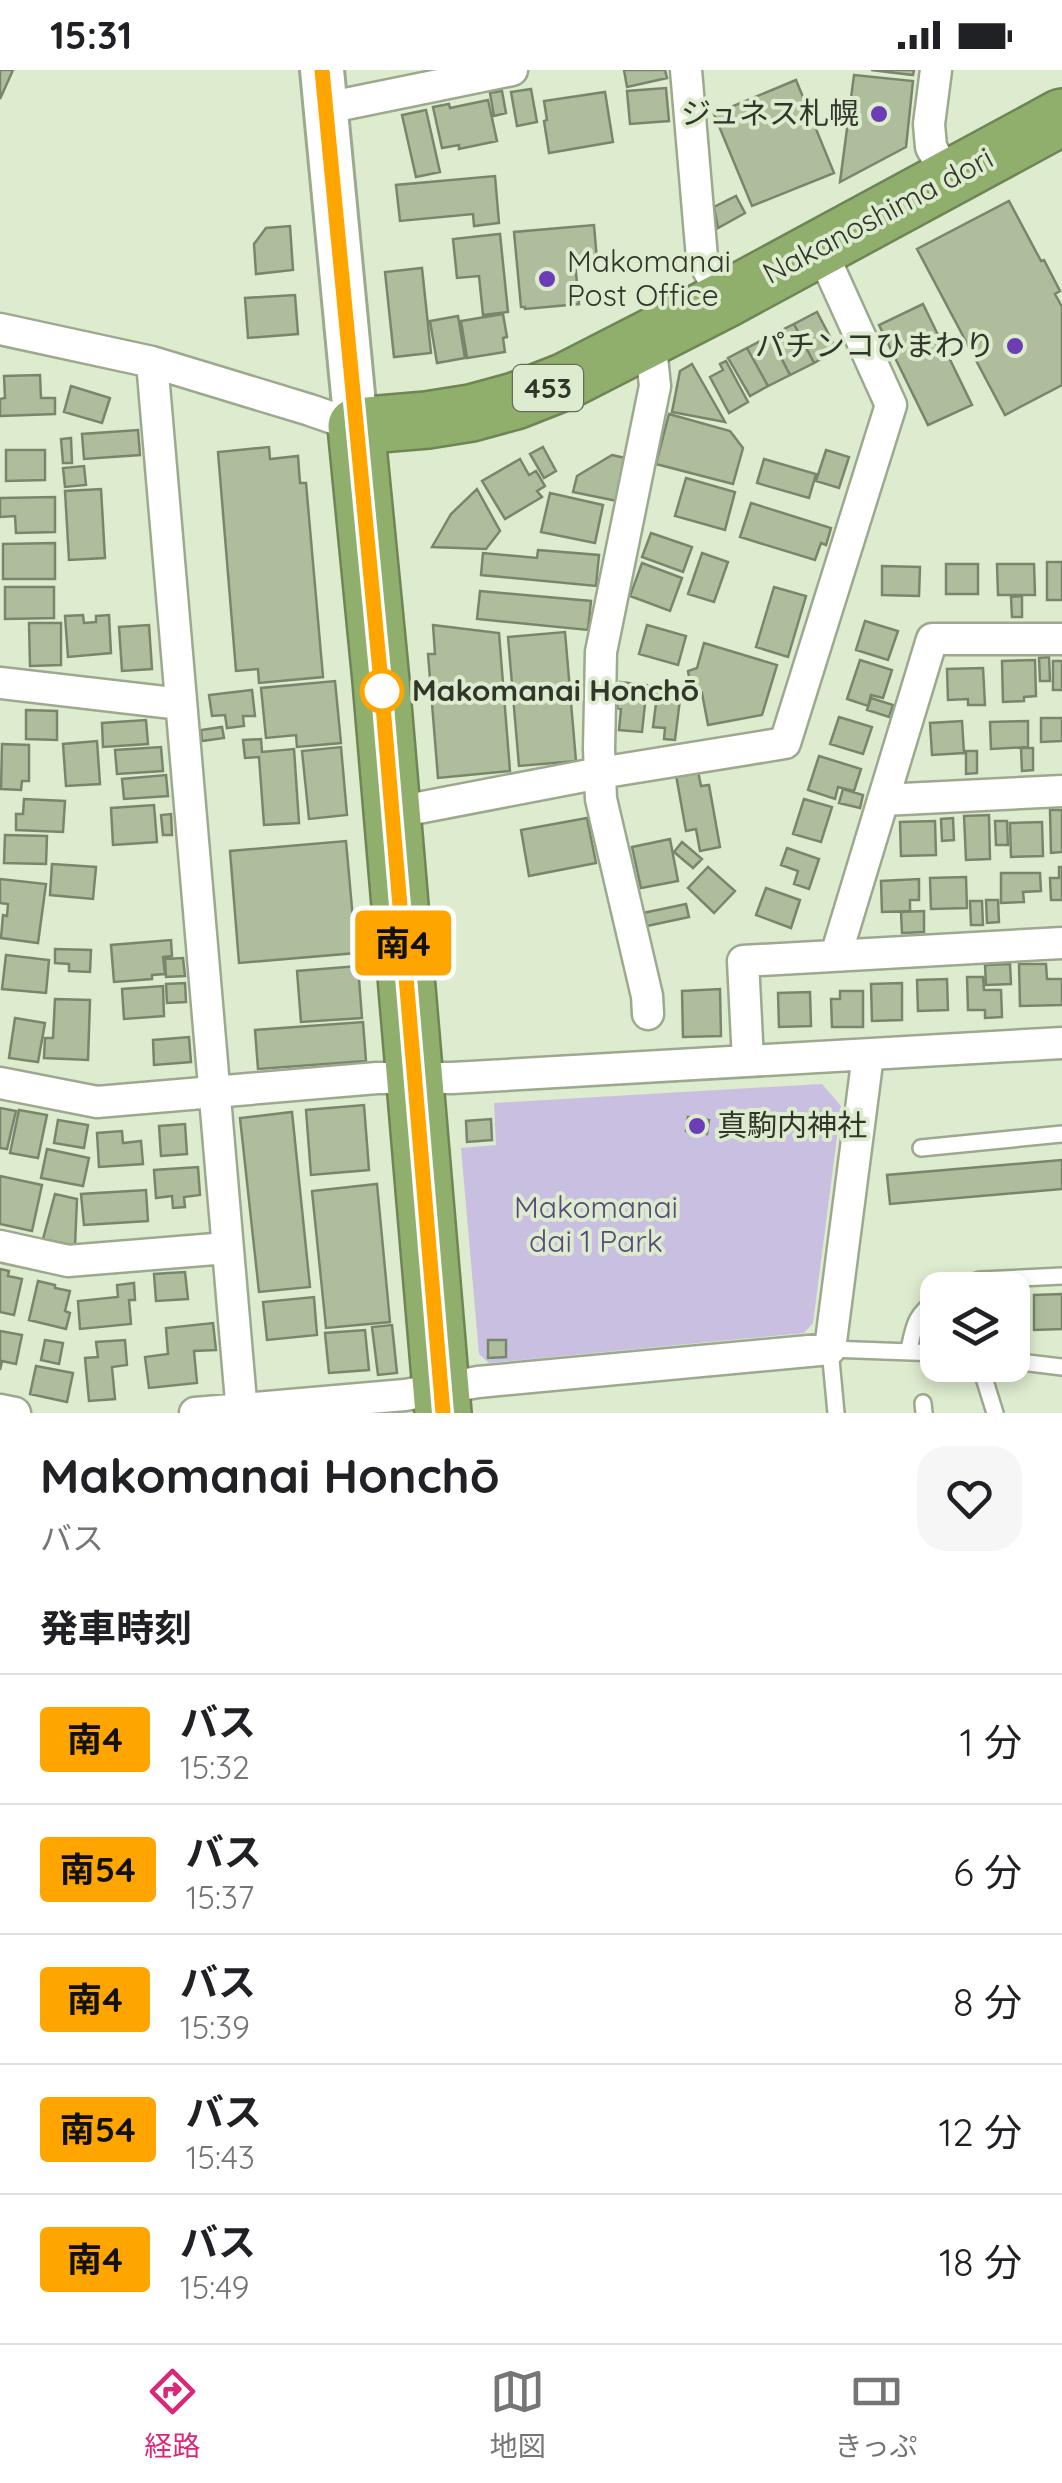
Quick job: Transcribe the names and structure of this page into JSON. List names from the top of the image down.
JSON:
{
  "streets": {
    "highway": ["Nakanoshima dori", "453"]
  },
  "parks": ["Makomanai dai 1 Park"],
  "places": [
    "ジュネス札幌",
    "Makomanai Post Office",
    "パチンコひまわり",
    "Makomanai Honchō",
    "真駒内神社"
  ],
  "lines": ["bus line 南4"],
  "page": {
    "status": "15:31",
    "on_map": "南4",
    "heading": [
      ["Makomanai Honchō", "バス"],
      "発車時刻"
    ],
    "list": [
      {
        "mark": "南4",
        "name": "バス",
        "note": "15:32",
        "value": "1 分"
      },
      {
        "mark": "南54",
        "name": "バス",
        "note": "15:37",
        "value": "6 分"
      },
      {
        "mark": "南4",
        "name": "バス",
        "note": "15:39",
        "value": "8 分"
      },
      {
        "mark": "南54",
        "name": "バス",
        "note": "15:43",
        "value": "12 分"
      },
      {
        "mark": "南4",
        "name": "バス",
        "note": "15:49",
        "value": "18 分"
      }
    ],
    "tabs": ["経路", "地図", "きっぷ"]
  }
}
